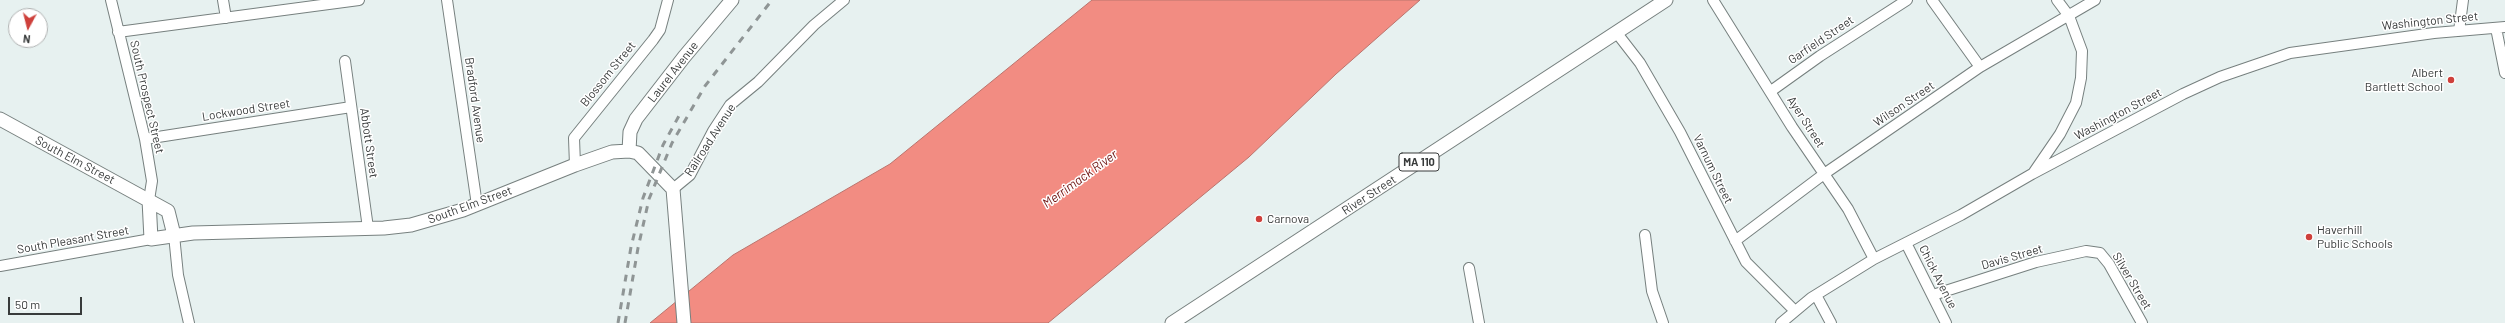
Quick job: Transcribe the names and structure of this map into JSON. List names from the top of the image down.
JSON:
{
  "streets": {
    "main road": [
      "Laurel Avenue",
      "South Elm Street",
      "MA 110",
      "River Street"
    ],
    "street": [
      "Washington Street",
      "Garfield Street",
      "Blossom Street",
      "South Prospect Street",
      "Bradford Avenue",
      "Wilson Street",
      "Lockwood Street",
      "Ayer Street",
      "Railroad Avenue",
      "Abbott Street",
      "Varnum Street",
      "South Pleasant Street",
      "Davis Street",
      "Chick Avenue",
      "Silver Street"
    ]
  },
  "crossings": [
    ["Washington Street", "Ayer Street"],
    ["Washington Street", "Varnum Street"],
    ["Washington Street", "Chick Avenue"],
    ["Garfield Street", "Ayer Street"],
    ["Laurel Avenue", "South Elm Street"],
    ["Blossom Street", "South Elm Street"],
    ["South Prospect Street", "Lockwood Street"],
    ["South Prospect Street", "South Elm Street"],
    ["Bradford Avenue", "South Elm Street"],
    ["Wilson Street", "Ayer Street"],
    ["Wilson Street", "Varnum Street"],
    ["Lockwood Street", "Abbott Street"],
    ["Abbott Street", "South Elm Street"],
    ["South Elm Street", "South Pleasant Street"],
    ["Varnum Street", "River Street"],
    ["Davis Street", "Chick Avenue"],
    ["Davis Street", "Silver Street"]
  ],
  "water": ["Merrimack River"],
  "places": ["Albert Bartlett School", "Carnova", "Haverhill Public Schools"],
  "scale_bar": "50 m",
  "north": "bottom"
}
